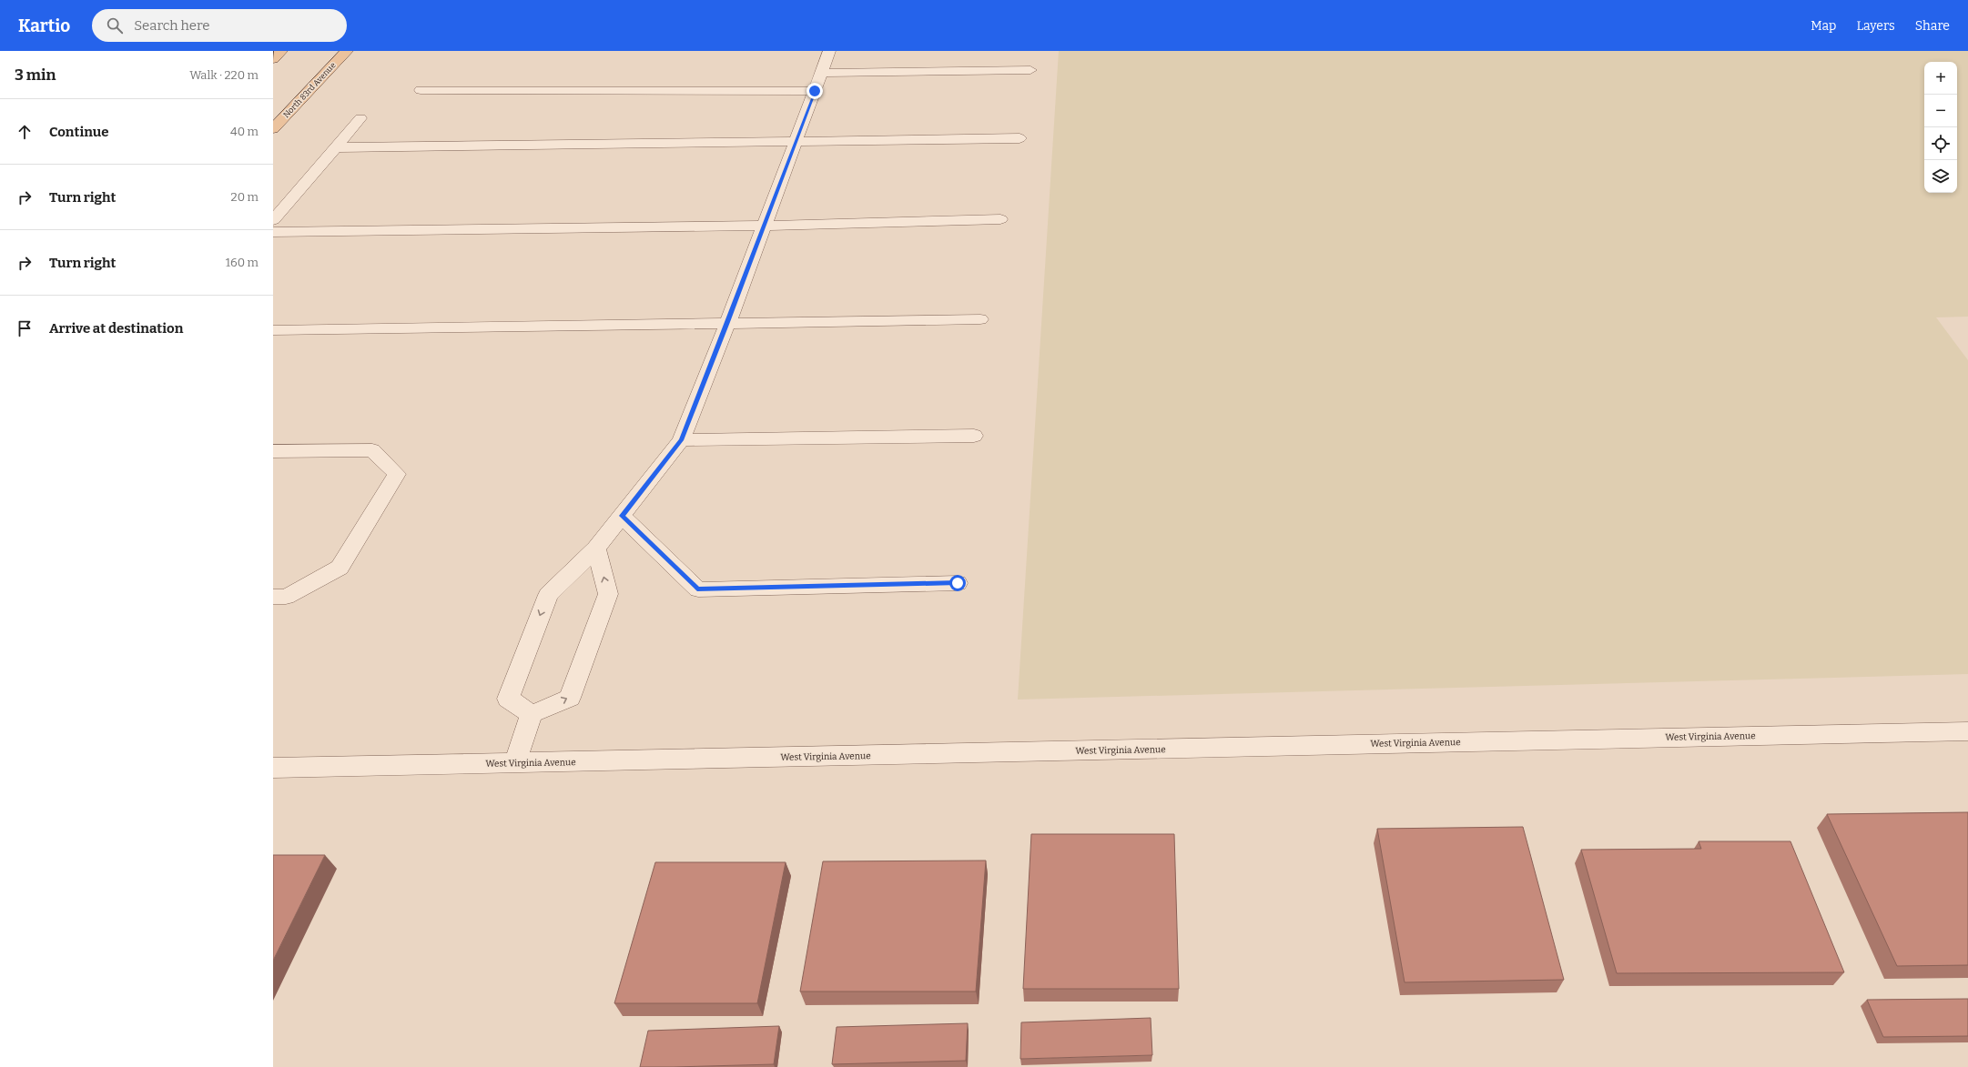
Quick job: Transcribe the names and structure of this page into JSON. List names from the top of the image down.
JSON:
{
  "streets": {
    "main road": ["North 83rd Avenue"],
    "street": ["West Virginia Avenue"]
  },
  "page": {
    "header": "Kartio",
    "search": "Search here",
    "nav": ["Map", "Layers", "Share"],
    "heading": ["3 min", "Walk · 220 m"],
    "map_buttons": ["+", "−"],
    "list": [
      ["Continue", "40 m"],
      ["Turn right", "20 m"],
      ["Turn right", "160 m"],
      "Arrive at destination"
    ]
  }
}
